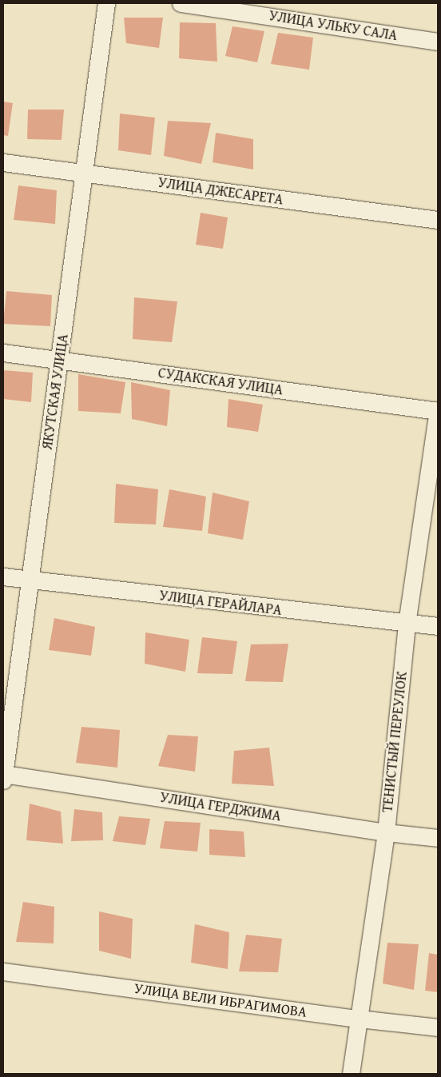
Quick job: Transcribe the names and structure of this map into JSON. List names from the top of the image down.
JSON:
{
  "streets": {
    "street": [
      "УЛИЦА УЛЬКУ САЛА",
      "УЛИЦА ДЖЕСАРЕТА",
      "СУДАКСКАЯ УЛИЦА",
      "ЯКУТСКАЯ УЛИЦА",
      "УЛИЦА ГЕРАЙЛАРА",
      "ТЕНИСТЫЙ ПЕРЕУЛОК",
      "УЛИЦА ГЕРДЖИМА",
      "УЛИЦА ВЕЛИ ИБРАГИМОВА"
    ]
  },
  "crossings": [
    ["УЛИЦА ДЖЕСАРЕТА", "ЯКУТСКАЯ УЛИЦА"],
    ["СУДАКСКАЯ УЛИЦА", "ЯКУТСКАЯ УЛИЦА"],
    ["СУДАКСКАЯ УЛИЦА", "ТЕНИСТЫЙ ПЕРЕУЛОК"],
    ["ЯКУТСКАЯ УЛИЦА", "УЛИЦА ГЕРАЙЛАРА"],
    ["ЯКУТСКАЯ УЛИЦА", "УЛИЦА ГЕРДЖИМА"],
    ["УЛИЦА ГЕРАЙЛАРА", "ТЕНИСТЫЙ ПЕРЕУЛОК"],
    ["ТЕНИСТЫЙ ПЕРЕУЛОК", "УЛИЦА ГЕРДЖИМА"],
    ["ТЕНИСТЫЙ ПЕРЕУЛОК", "УЛИЦА ВЕЛИ ИБРАГИМОВА"]
  ]
}
